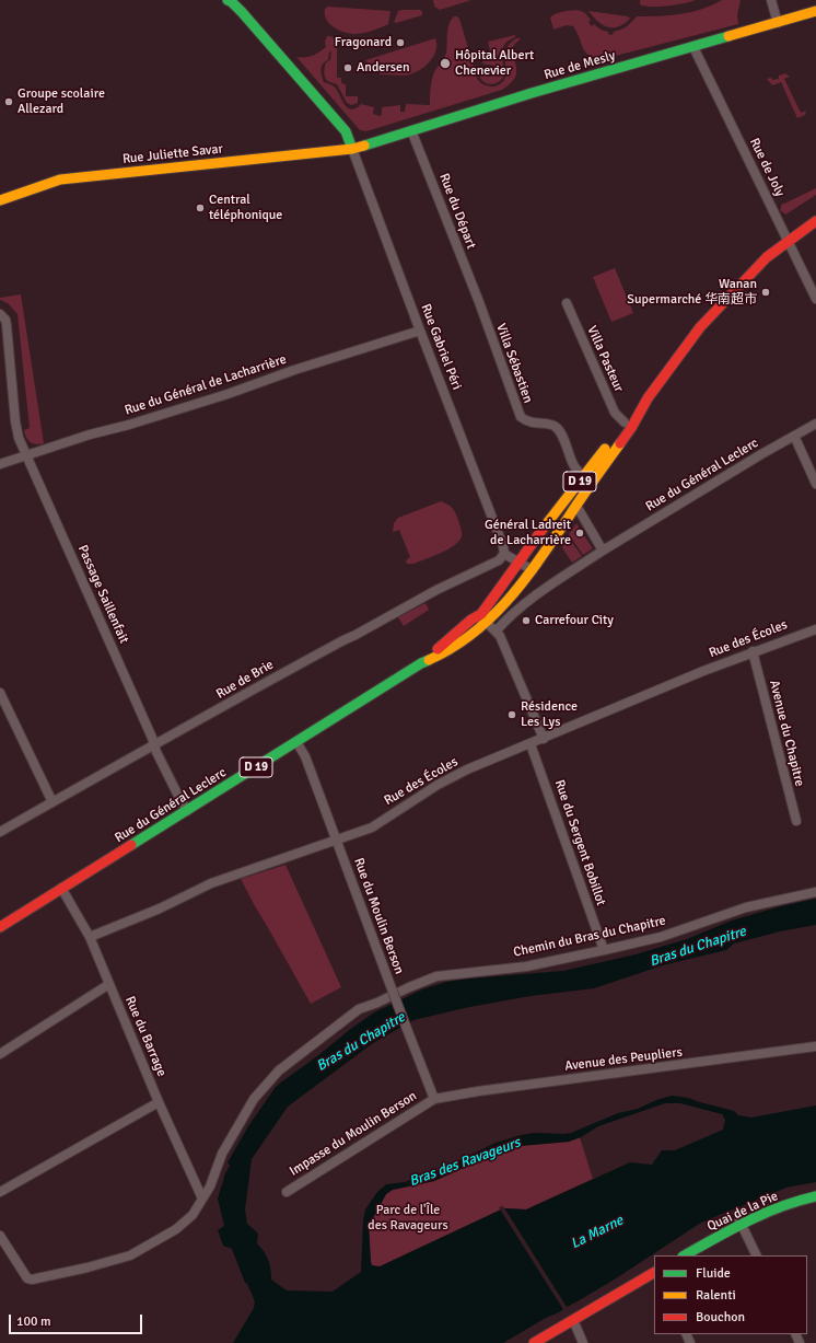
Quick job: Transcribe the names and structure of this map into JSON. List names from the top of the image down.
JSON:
{
  "streets": {
    "main road": [
      "Rue de Mesly",
      "Rue Juliette Savar",
      "Rue du Général Leclerc",
      "D 19",
      "Quai de la Pie"
    ],
    "street": [
      "Rue de Joly",
      "Rue du Départ",
      "Rue Gabriel Péri",
      "Villa Pasteur",
      "Villa Sébastien",
      "Rue du Général de Lacharrière",
      "Passage Saillenfait",
      "Rue des Écoles",
      "Rue de Brie",
      "Avenue du Chapitre",
      "Rue du Sergent Bobillot",
      "Rue du Moulin Berson",
      "Chemin du Bras du Chapitre",
      "Rue du Barrage",
      "Avenue des Peupliers",
      "Impasse du Moulin Berson"
    ]
  },
  "crossings": [
    ["Rue de Mesly", "Rue Juliette Savar"],
    ["Rue de Mesly", "Rue de Joly"],
    ["Rue de Mesly", "Rue du Départ"],
    ["Rue de Mesly", "Rue Gabriel Péri"],
    ["Rue Juliette Savar", "Rue Gabriel Péri"],
    ["Rue de Joly", "D 19"],
    ["Rue du Départ", "Villa Sébastien"],
    ["Rue Gabriel Péri", "Rue du Général de Lacharrière"],
    ["Rue Gabriel Péri", "Rue de Brie"],
    ["Villa Pasteur", "D 19"],
    ["Villa Sébastien", "D 19"],
    ["Rue du Général de Lacharrière", "Passage Saillenfait"],
    ["Rue du Général Leclerc", "D 19"],
    ["Rue du Général Leclerc", "Passage Saillenfait"],
    ["Rue du Général Leclerc", "Rue du Moulin Berson"],
    ["Rue du Général Leclerc", "Rue du Barrage"],
    ["Passage Saillenfait", "Rue de Brie"],
    ["Rue des Écoles", "Avenue du Chapitre"],
    ["Rue des Écoles", "Rue du Sergent Bobillot"],
    ["Rue des Écoles", "Rue du Moulin Berson"],
    ["Rue des Écoles", "Rue du Barrage"],
    ["Rue du Sergent Bobillot", "Chemin du Bras du Chapitre"],
    ["Rue du Moulin Berson", "Avenue des Peupliers"],
    ["Rue du Moulin Berson", "Impasse du Moulin Berson"],
    ["Chemin du Bras du Chapitre", "Rue du Barrage"],
    ["Avenue des Peupliers", "Impasse du Moulin Berson"]
  ],
  "water": ["Bras du Chapitre", "Bras des Ravageurs", "La Marne"],
  "parks": ["Parc de l'Île des Ravageurs"],
  "places": [
    "Fragonard",
    "Hôpital Albert Chenevier",
    "Andersen",
    "Groupe scolaire Allezard",
    "Central téléphonique",
    "Wanan Supermarché 华南超市",
    "Général Ladreit de Lacharrière",
    "Carrefour City",
    "Résidence Les Lys"
  ],
  "legend": ["Fluide", "Ralenti", "Bouchon"],
  "scale_bar": "100 m"
}
